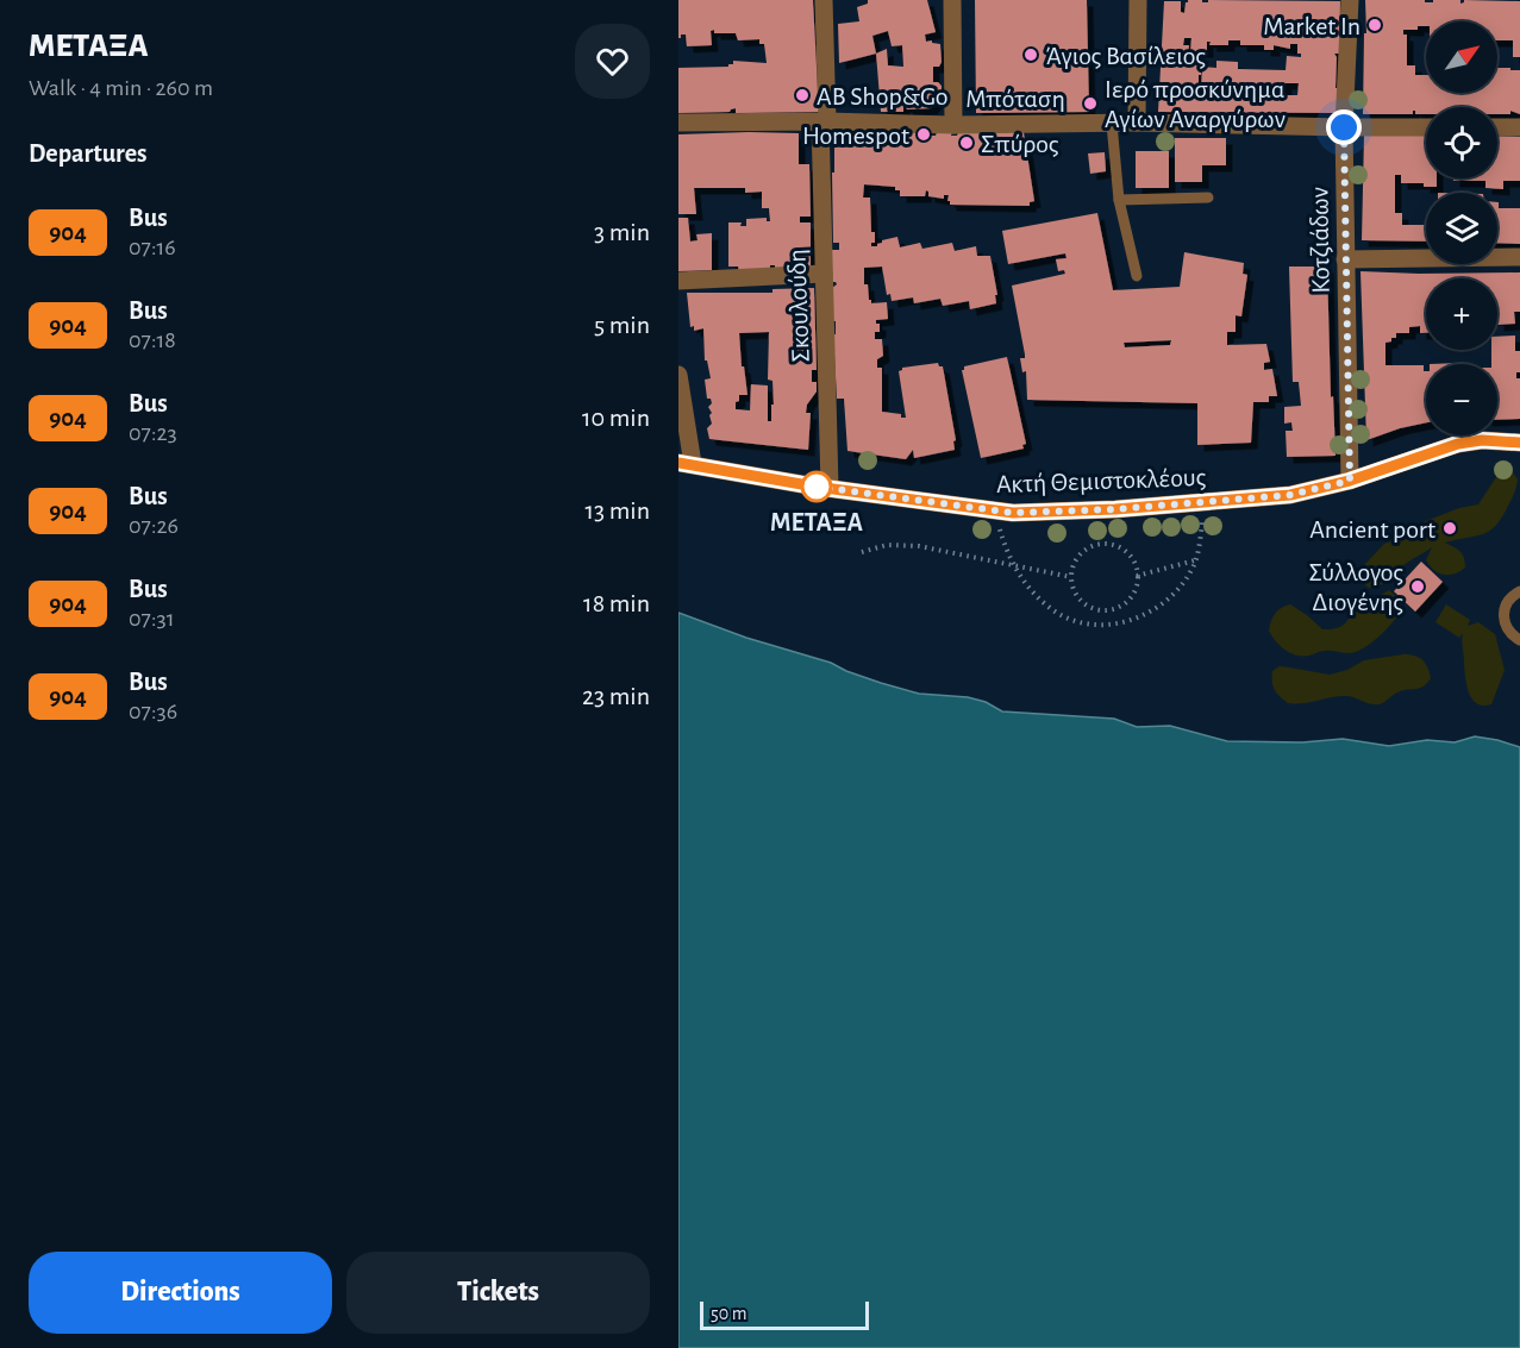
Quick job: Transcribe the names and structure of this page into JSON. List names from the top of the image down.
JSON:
{
  "streets": {
    "main road": ["Ακτή Θεμιστοκλέους"],
    "street": ["Μπόταση", "Κοτζιάδων", "Σκουλούδη"]
  },
  "crossings": [
    ["Μπόταση", "Κοτζιάδων"],
    ["Μπόταση", "Σκουλούδη"],
    ["Κοτζιάδων", "Ακτή Θεμιστοκλέους"],
    ["Σκουλούδη", "Ακτή Θεμιστοκλέους"]
  ],
  "places": [
    "Market In",
    "Άγιος Βασίλειος",
    "AB Shop&Go",
    "Ιερό προσκύνημα Αγίων Αναργύρων",
    "Homespot",
    "Σπύρος",
    "ΜΕΤΑΞΑ",
    "Ancient port",
    "Σύλλογος Διογένης"
  ],
  "lines": ["bus line 904"],
  "scale_bar": "50 m",
  "north": "top right",
  "page": {
    "heading": [
      ["ΜΕΤΑΞΑ", "Walk · 4 min · 260 m"],
      "Departures"
    ],
    "map_buttons": ["+", "−"],
    "list": [
      {
        "mark": "904",
        "name": "Bus",
        "note": "07:16",
        "value": "3 min"
      },
      {
        "mark": "904",
        "name": "Bus",
        "note": "07:18",
        "value": "5 min"
      },
      {
        "mark": "904",
        "name": "Bus",
        "note": "07:23",
        "value": "10 min"
      },
      {
        "mark": "904",
        "name": "Bus",
        "note": "07:26",
        "value": "13 min"
      },
      {
        "mark": "904",
        "name": "Bus",
        "note": "07:31",
        "value": "18 min"
      },
      {
        "mark": "904",
        "name": "Bus",
        "note": "07:36",
        "value": "23 min"
      }
    ],
    "buttons": ["Directions", "Tickets"],
    "scale": "50 m"
  }
}
